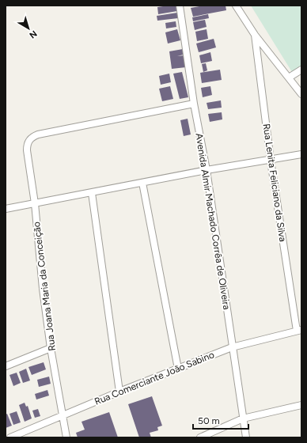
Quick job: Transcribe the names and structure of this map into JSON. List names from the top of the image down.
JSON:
{
  "streets": {
    "street": [
      "Rua Lenita Feliciano da Silva",
      "Avenida Almir Machado Corrêa de Oliveira",
      "Rua Joana Maria da Conceição",
      "Rua Comerciante João Sabino"
    ]
  },
  "crossings": [
    ["Rua Lenita Feliciano da Silva", "Rua Comerciante João Sabino"],
    ["Avenida Almir Machado Corrêa de Oliveira", "Rua Joana Maria da Conceição"],
    ["Avenida Almir Machado Corrêa de Oliveira", "Rua Comerciante João Sabino"],
    ["Rua Joana Maria da Conceição", "Rua Comerciante João Sabino"]
  ],
  "scale_bar": "50 m",
  "north": "bottom right"
}
